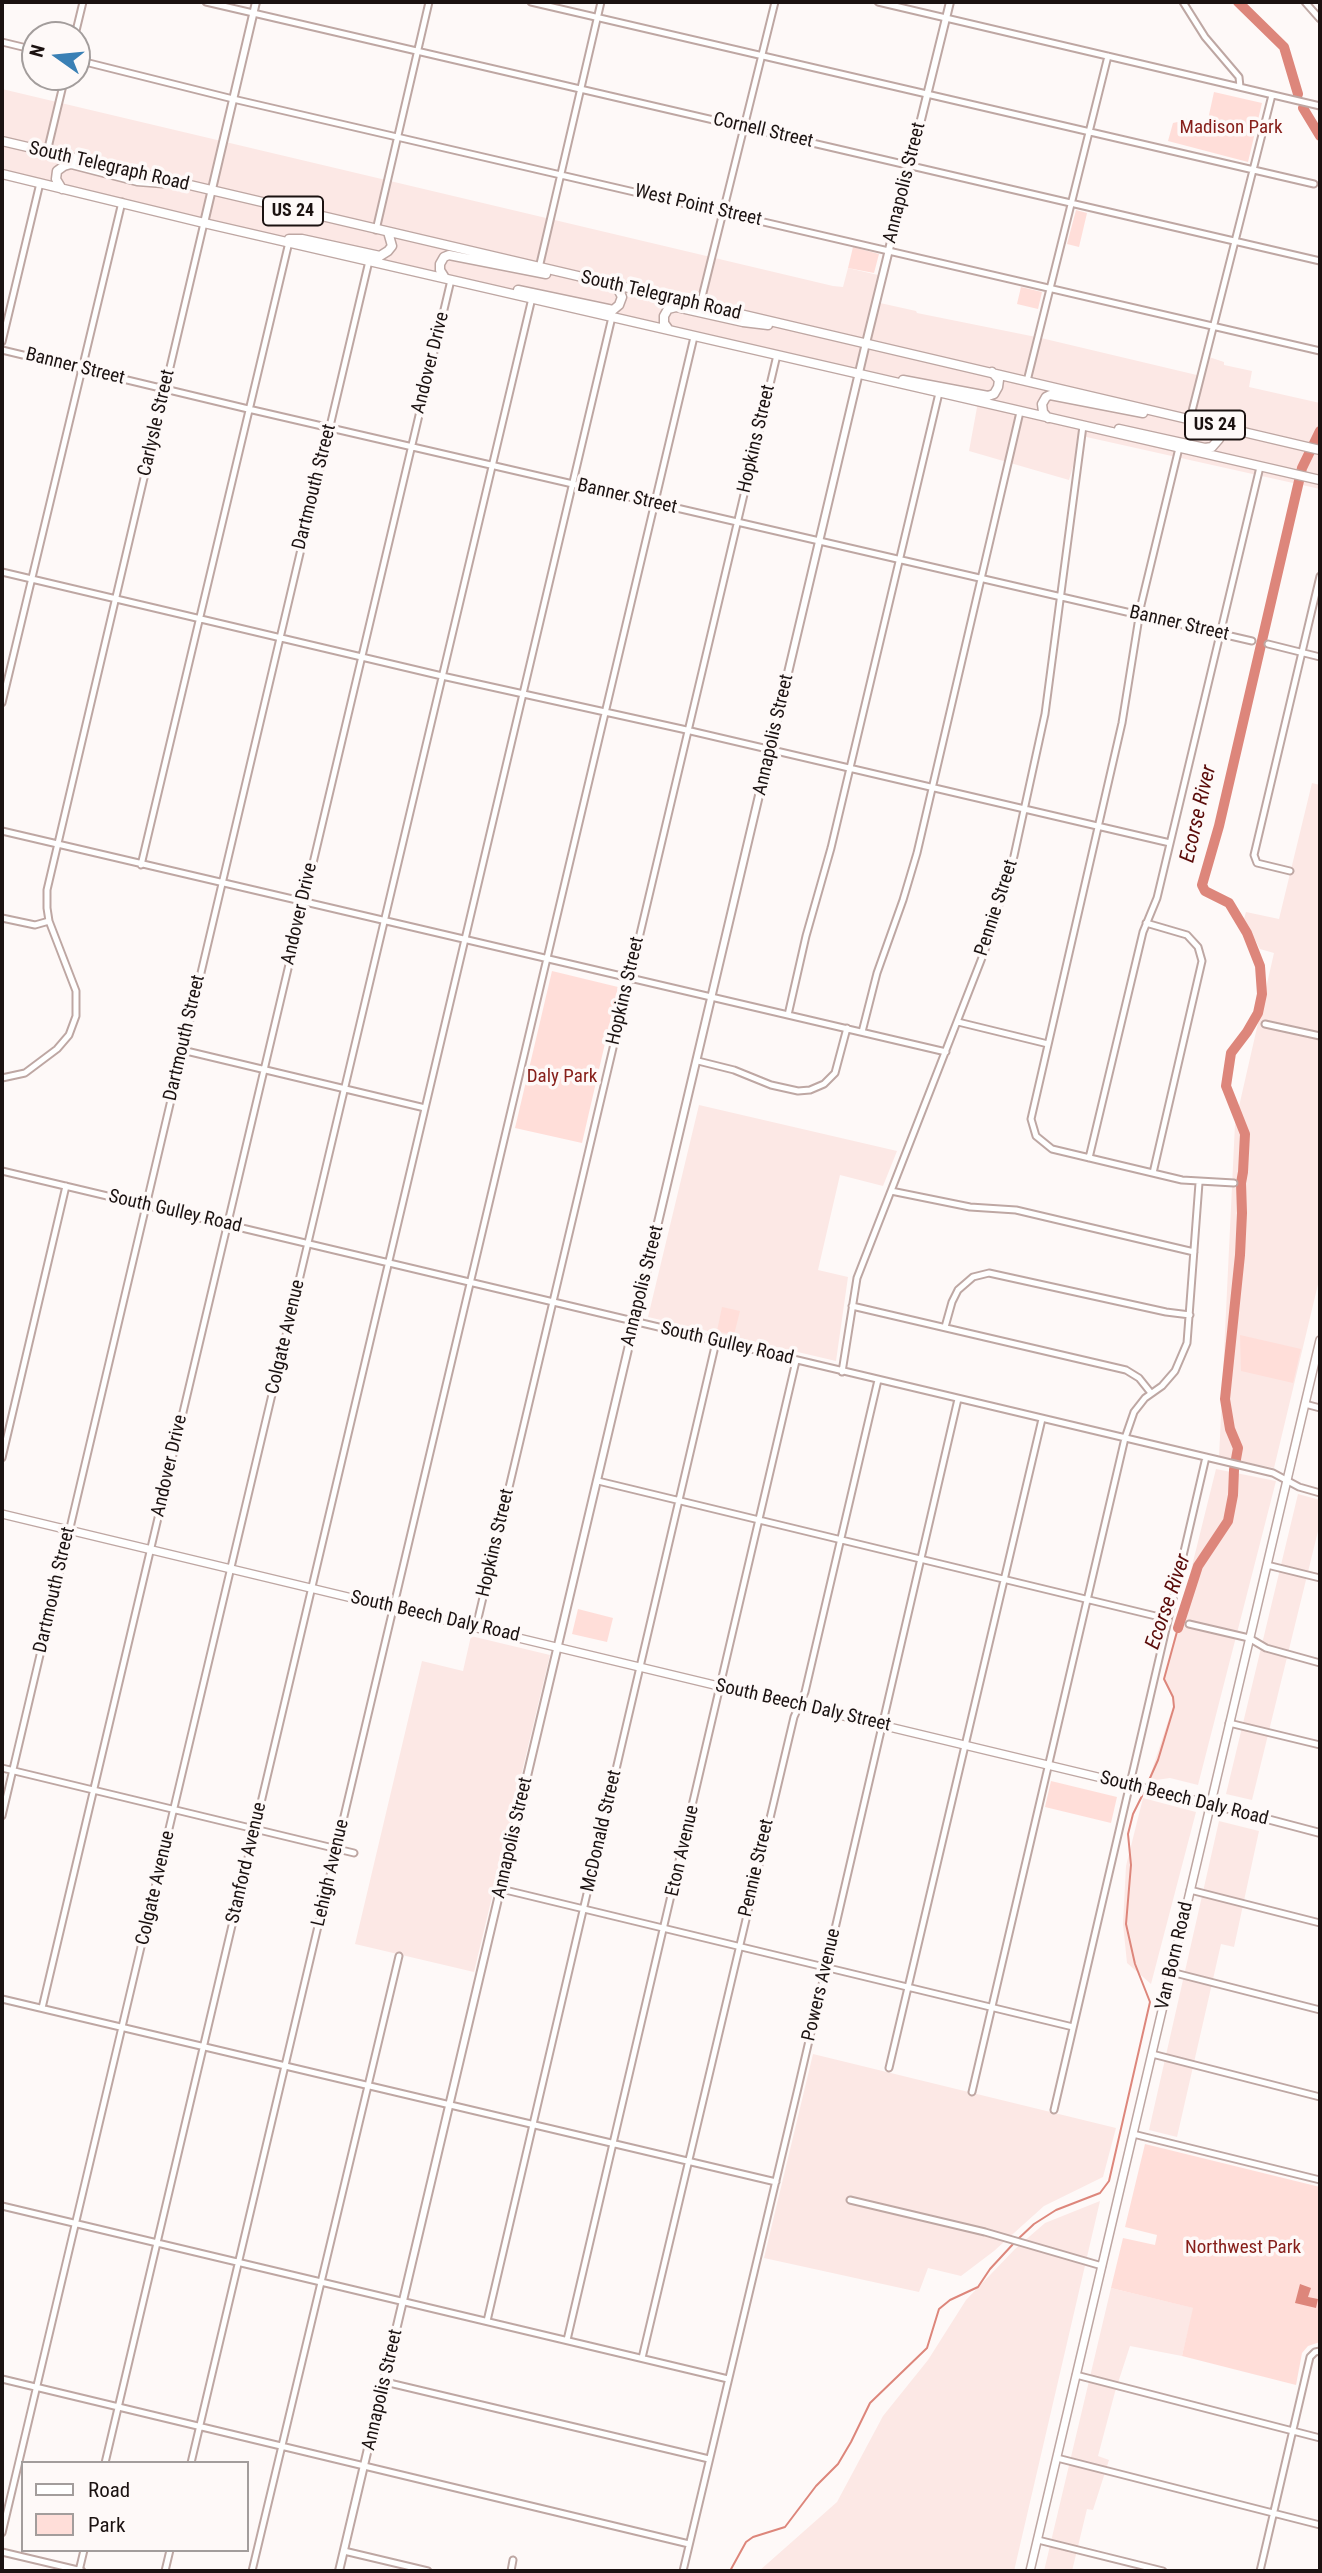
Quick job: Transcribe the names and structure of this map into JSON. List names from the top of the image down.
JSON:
{
  "streets": {
    "main road": [
      "South Telegraph Road",
      "US 24",
      "South Beech Daly Road",
      "South Beech Daly Street",
      "Van Born Road"
    ],
    "street": [
      "Cornell Street",
      "Annapolis Street",
      "West Point Street",
      "Andover Drive",
      "Banner Street",
      "Carlysle Street",
      "Hopkins Street",
      "Dartmouth Street",
      "Pennie Street",
      "South Gulley Road",
      "Colgate Avenue",
      "McDonald Street",
      "Eton Avenue",
      "Stanford Avenue",
      "Lehigh Avenue",
      "Powers Avenue"
    ]
  },
  "crossings": [
    ["Cornell Street", "Annapolis Street"],
    ["Cornell Street", "Carlysle Street"],
    ["South Telegraph Road", "Annapolis Street"],
    ["South Telegraph Road", "Andover Drive"],
    ["South Telegraph Road", "Carlysle Street"],
    ["South Telegraph Road", "Hopkins Street"],
    ["South Telegraph Road", "Dartmouth Street"],
    ["South Telegraph Road", "Pennie Street"],
    ["South Telegraph Road", "Colgate Avenue"],
    ["South Telegraph Road", "Stanford Avenue"],
    ["South Telegraph Road", "Lehigh Avenue"],
    ["Annapolis Street", "West Point Street"],
    ["Annapolis Street", "Banner Street"],
    ["Annapolis Street", "South Gulley Road"],
    ["Annapolis Street", "South Beech Daly Road"],
    ["Annapolis Street", "South Beech Daly Street"],
    ["West Point Street", "Carlysle Street"],
    ["Andover Drive", "Banner Street"],
    ["Andover Drive", "South Gulley Road"],
    ["Banner Street", "Carlysle Street"],
    ["Banner Street", "Hopkins Street"],
    ["Banner Street", "Dartmouth Street"],
    ["Banner Street", "Pennie Street"],
    ["Banner Street", "Colgate Avenue"],
    ["Banner Street", "Stanford Avenue"],
    ["Banner Street", "Lehigh Avenue"],
    ["Hopkins Street", "South Gulley Road"],
    ["Hopkins Street", "South Beech Daly Road"],
    ["Dartmouth Street", "South Gulley Road"],
    ["Pennie Street", "South Gulley Road"],
    ["Pennie Street", "South Beech Daly Street"],
    ["South Gulley Road", "Colgate Avenue"],
    ["South Gulley Road", "McDonald Street"],
    ["South Gulley Road", "Eton Avenue"],
    ["South Gulley Road", "Stanford Avenue"],
    ["South Gulley Road", "Lehigh Avenue"],
    ["South Gulley Road", "Van Born Road"],
    ["South Gulley Road", "Powers Avenue"],
    ["Colgate Avenue", "South Beech Daly Road"],
    ["South Beech Daly Road", "South Beech Daly Street"],
    ["South Beech Daly Road", "Stanford Avenue"],
    ["South Beech Daly Road", "Lehigh Avenue"],
    ["South Beech Daly Road", "Van Born Road"],
    ["South Beech Daly Street", "McDonald Street"],
    ["South Beech Daly Street", "Eton Avenue"],
    ["South Beech Daly Street", "Powers Avenue"]
  ],
  "water": ["Ecorse River"],
  "parks": ["Madison Park", "Daly Park", "Northwest Park"],
  "legend": ["Road", "Park"],
  "north": "left"
}
